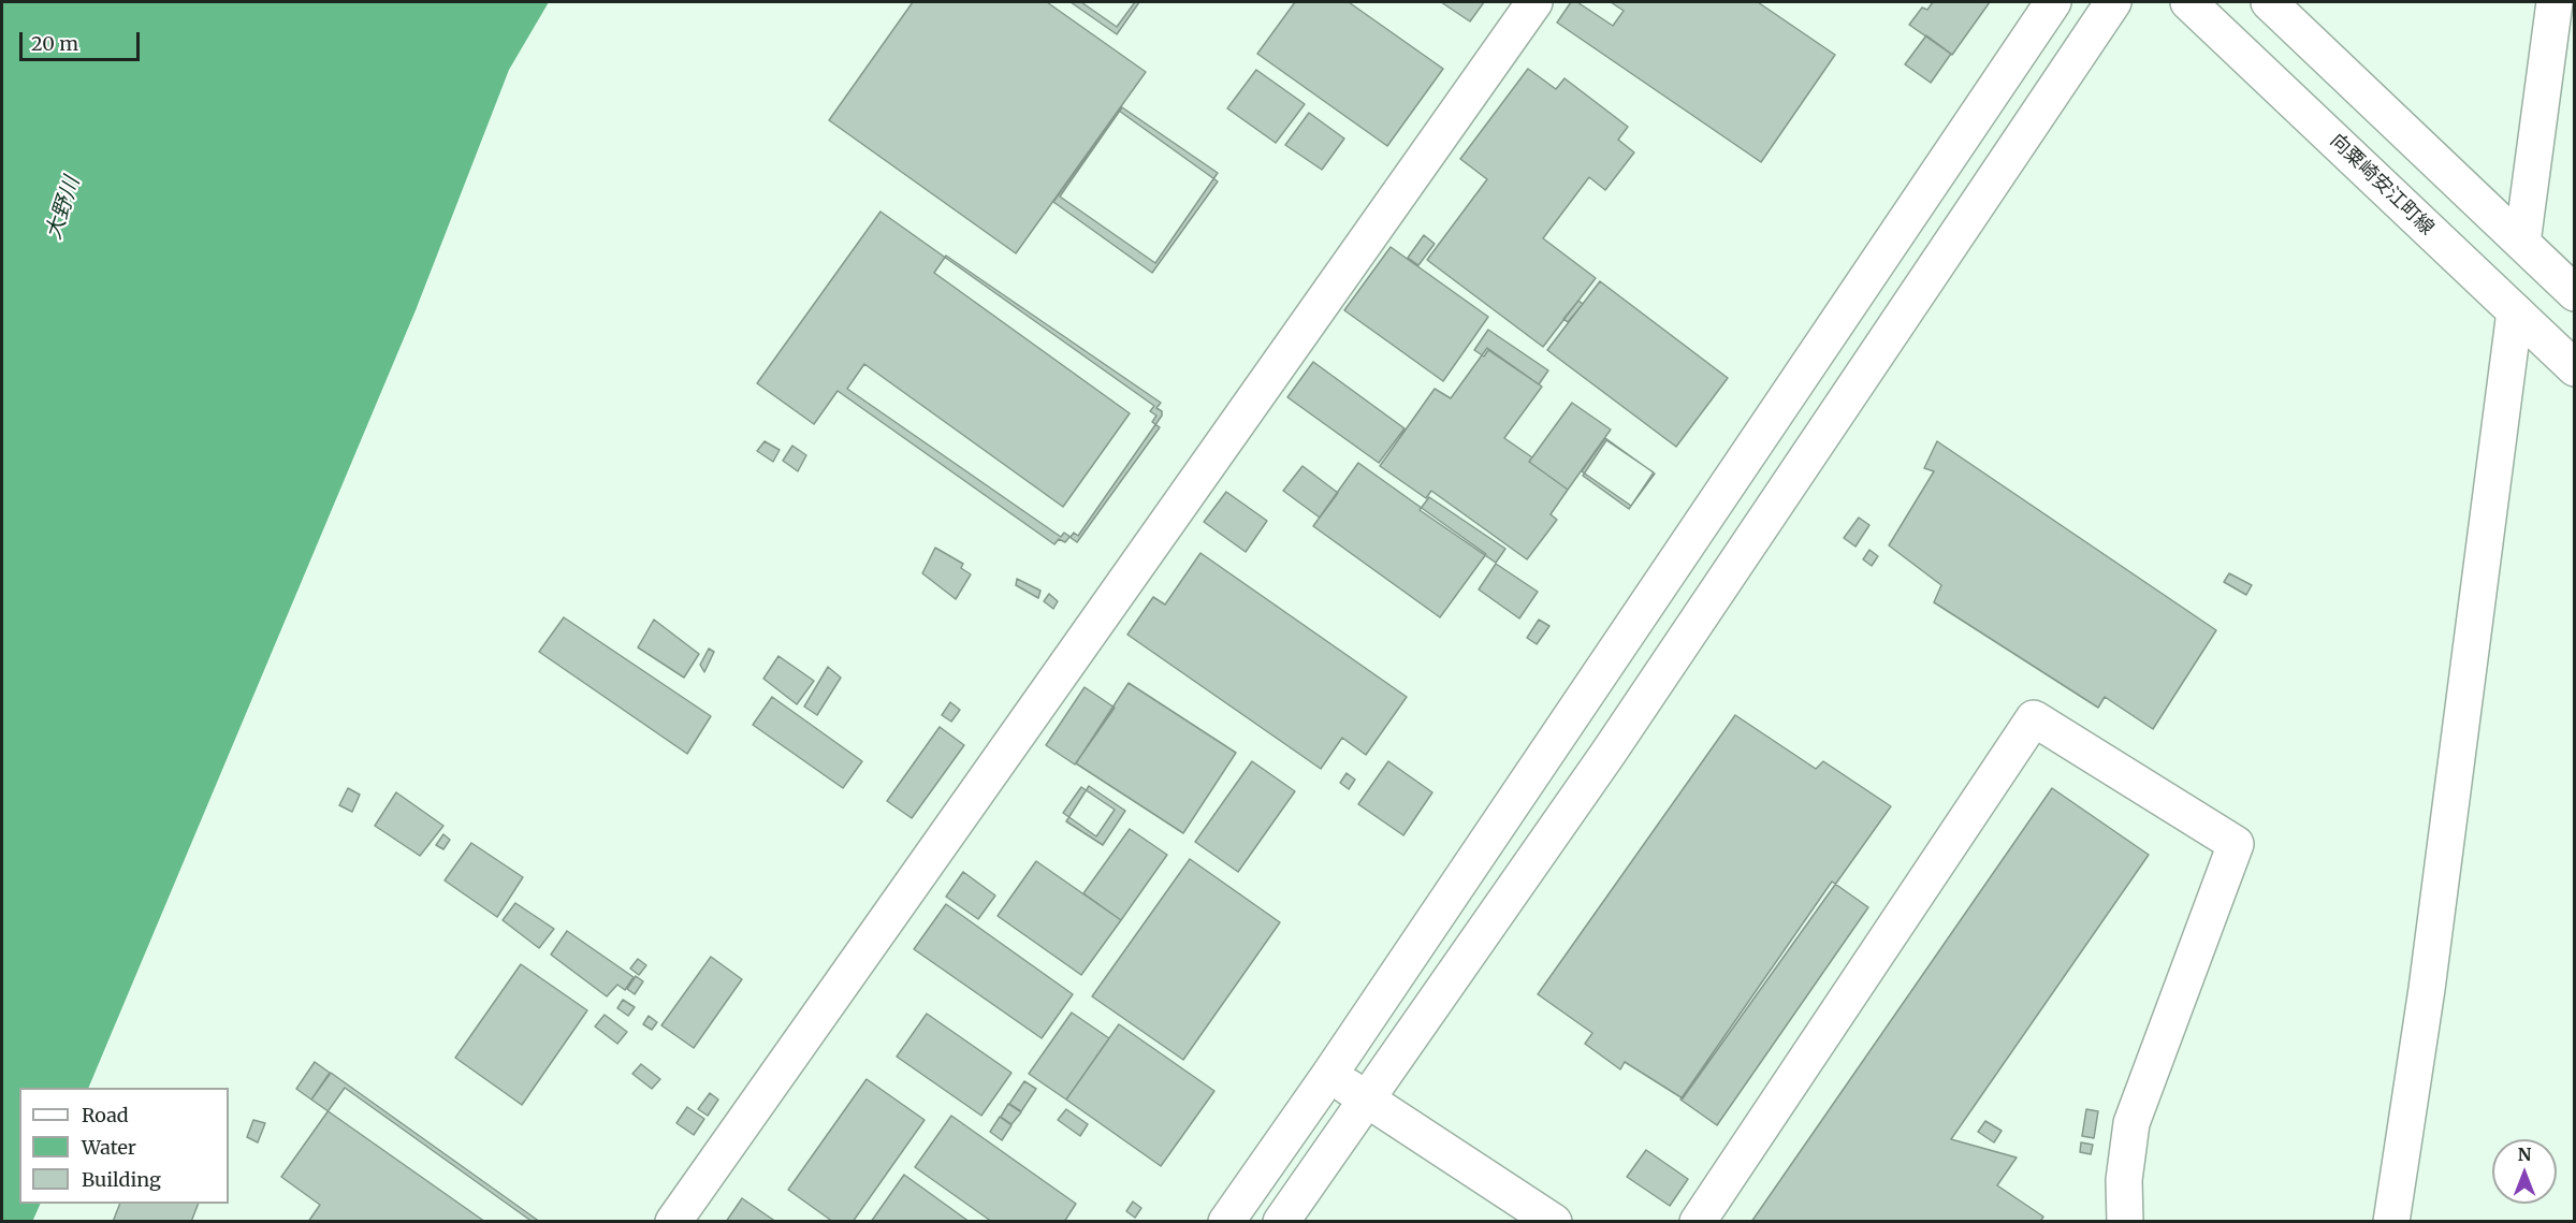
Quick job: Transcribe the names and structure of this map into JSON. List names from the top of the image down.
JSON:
{
  "streets": {
    "street": ["向粟崎安江町線"]
  },
  "water": ["大野川"],
  "legend": ["Road", "Water", "Building"],
  "scale_bar": "20 m",
  "north": "top"
}
